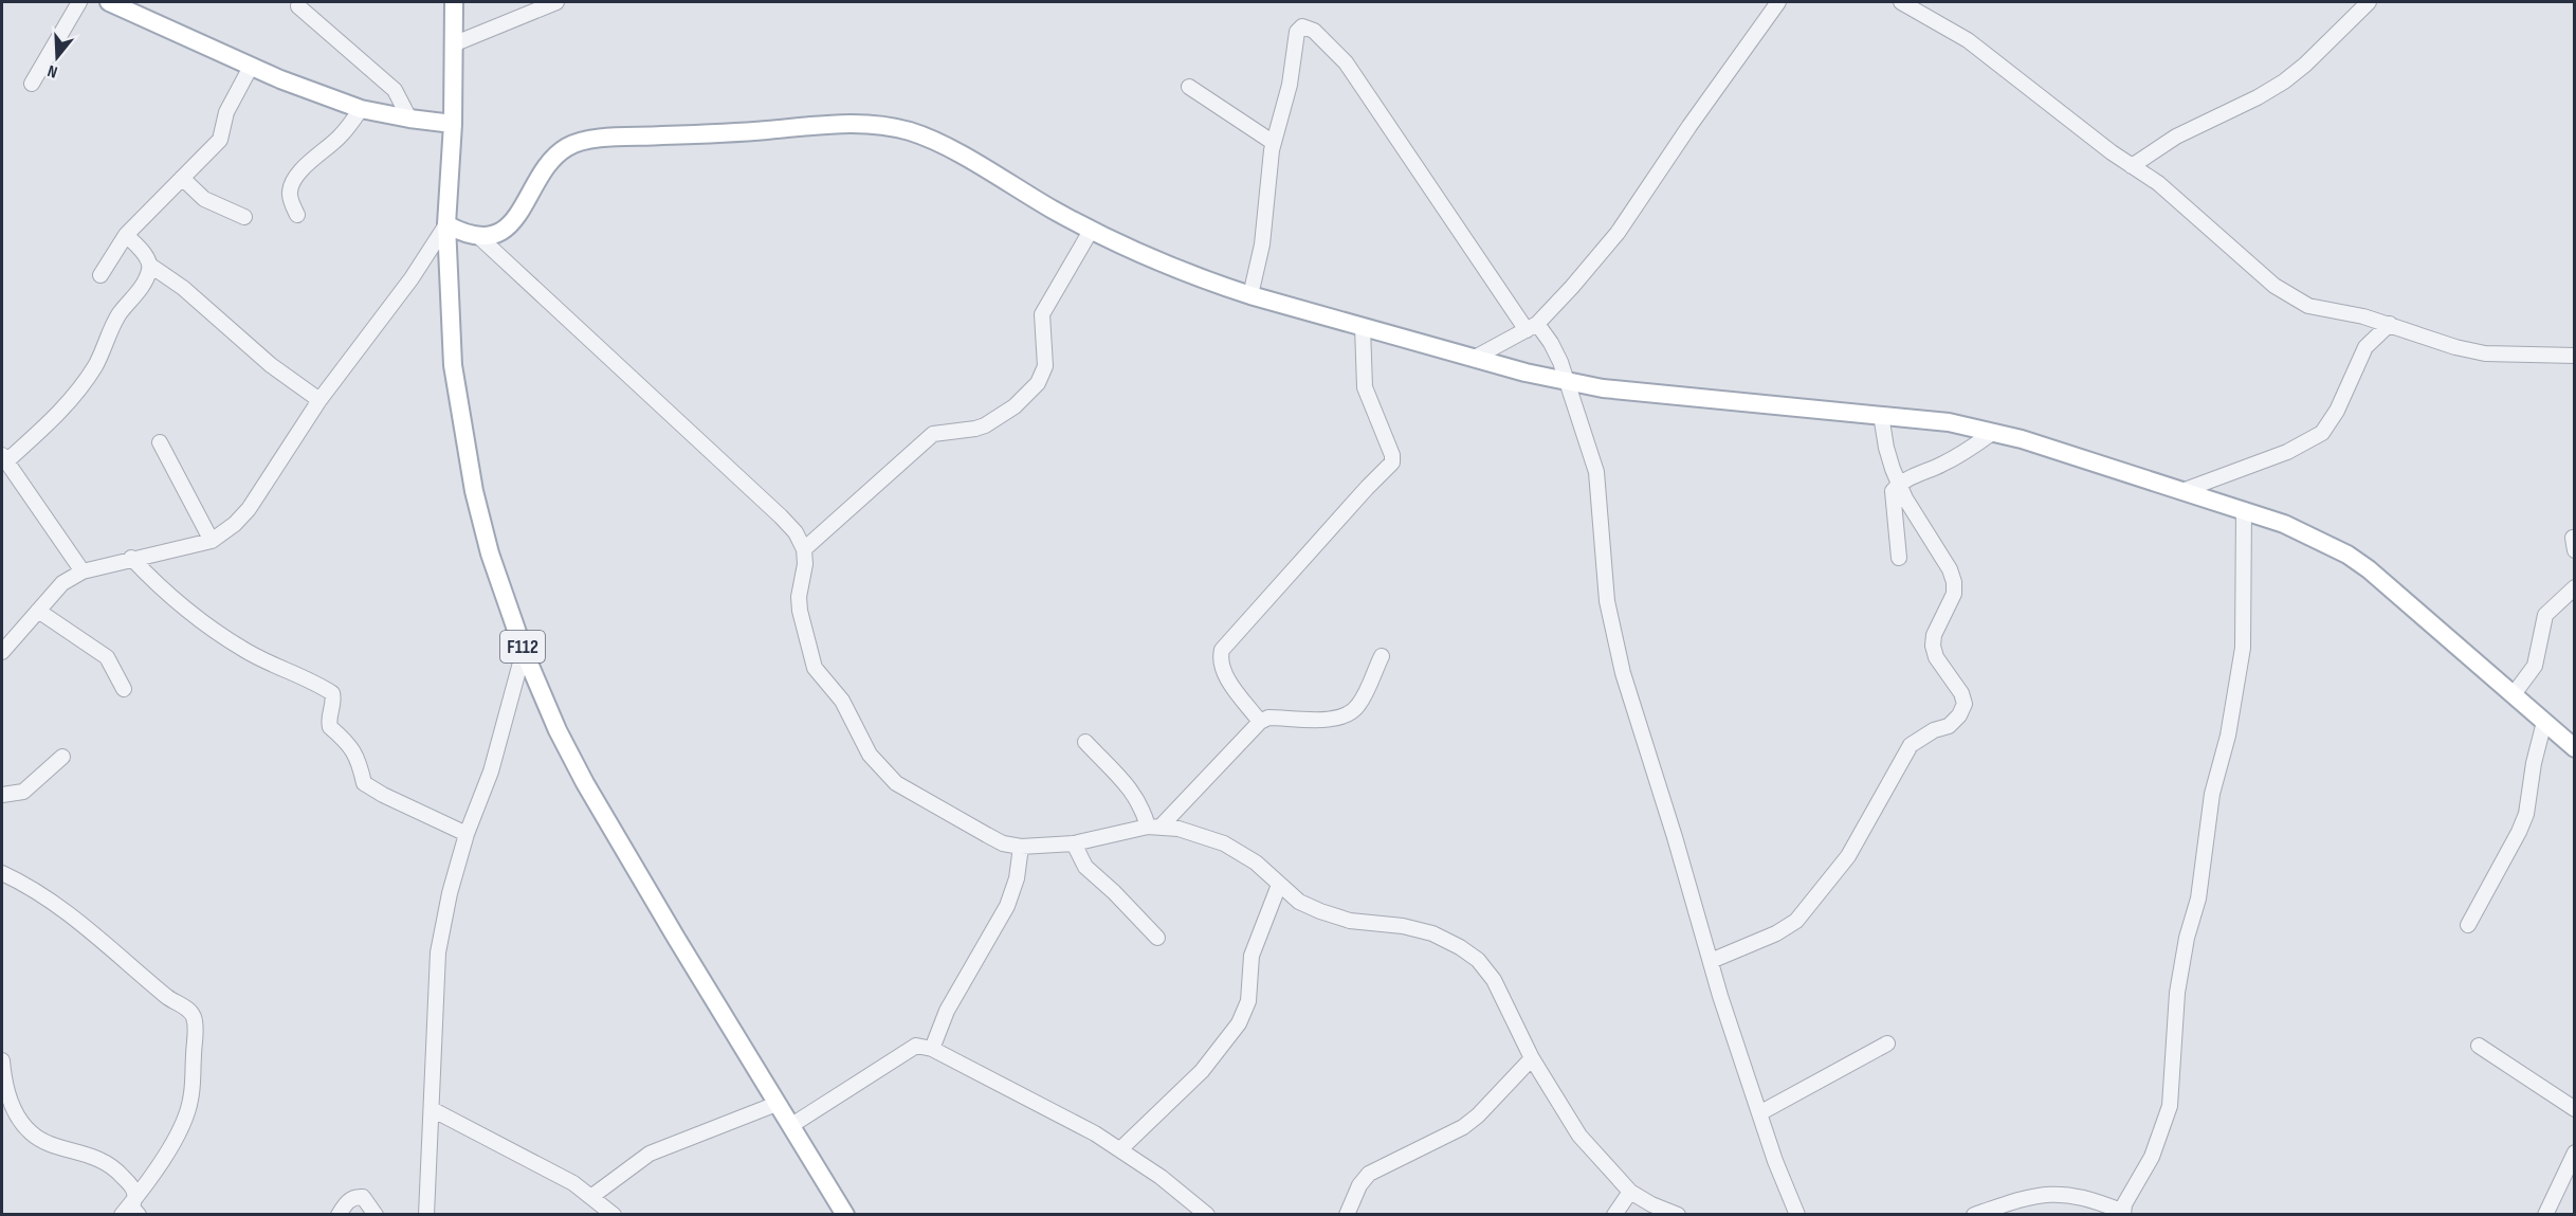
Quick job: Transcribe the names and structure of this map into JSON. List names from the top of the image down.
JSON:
{
  "streets": {
    "main road": ["F112"]
  },
  "north": "bottom"
}
